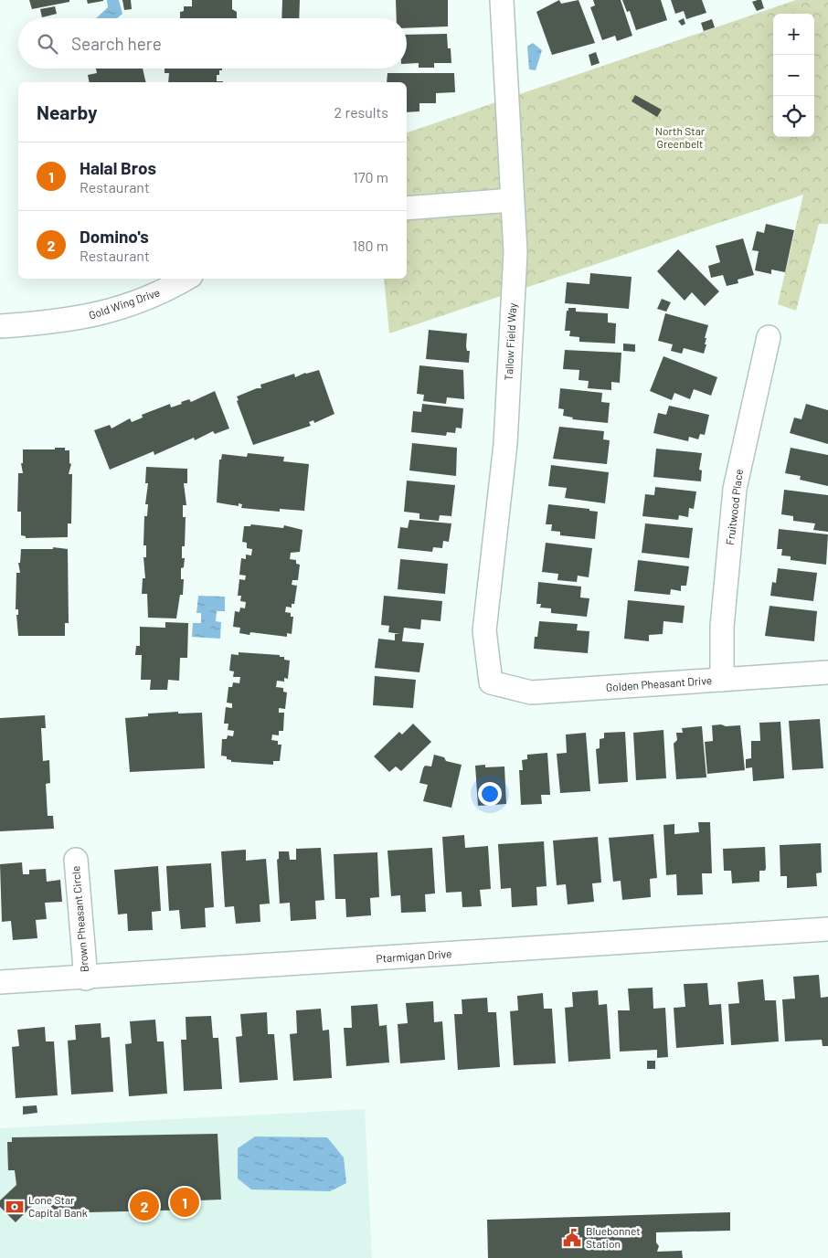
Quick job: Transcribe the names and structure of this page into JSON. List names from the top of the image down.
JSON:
{
  "streets": {
    "street": [
      "Gold Wing Drive",
      "Tallow Field Way",
      "Fruitwood Place",
      "Golden Pheasant Drive",
      "Brown Pheasant Circle",
      "Ptarmigan Drive"
    ]
  },
  "crossings": [
    ["Tallow Field Way", "Golden Pheasant Drive"],
    ["Fruitwood Place", "Golden Pheasant Drive"],
    ["Brown Pheasant Circle", "Ptarmigan Drive"]
  ],
  "parks": ["North Star Greenbelt"],
  "places": {
    "bank": ["Lone Star Capital Bank"],
    "public building": ["Bluebonnet Station"]
  },
  "page": {
    "map_buttons": ["+", "−"],
    "search": "Search here",
    "heading": ["Nearby", "2 results"],
    "list": [
      {
        "mark": "1",
        "name": "Halal Bros",
        "note": "Restaurant",
        "value": "170 m"
      },
      {
        "mark": "2",
        "name": "Domino's",
        "note": "Restaurant",
        "value": "180 m"
      }
    ],
    "pins": ["1", "2"]
  }
}
